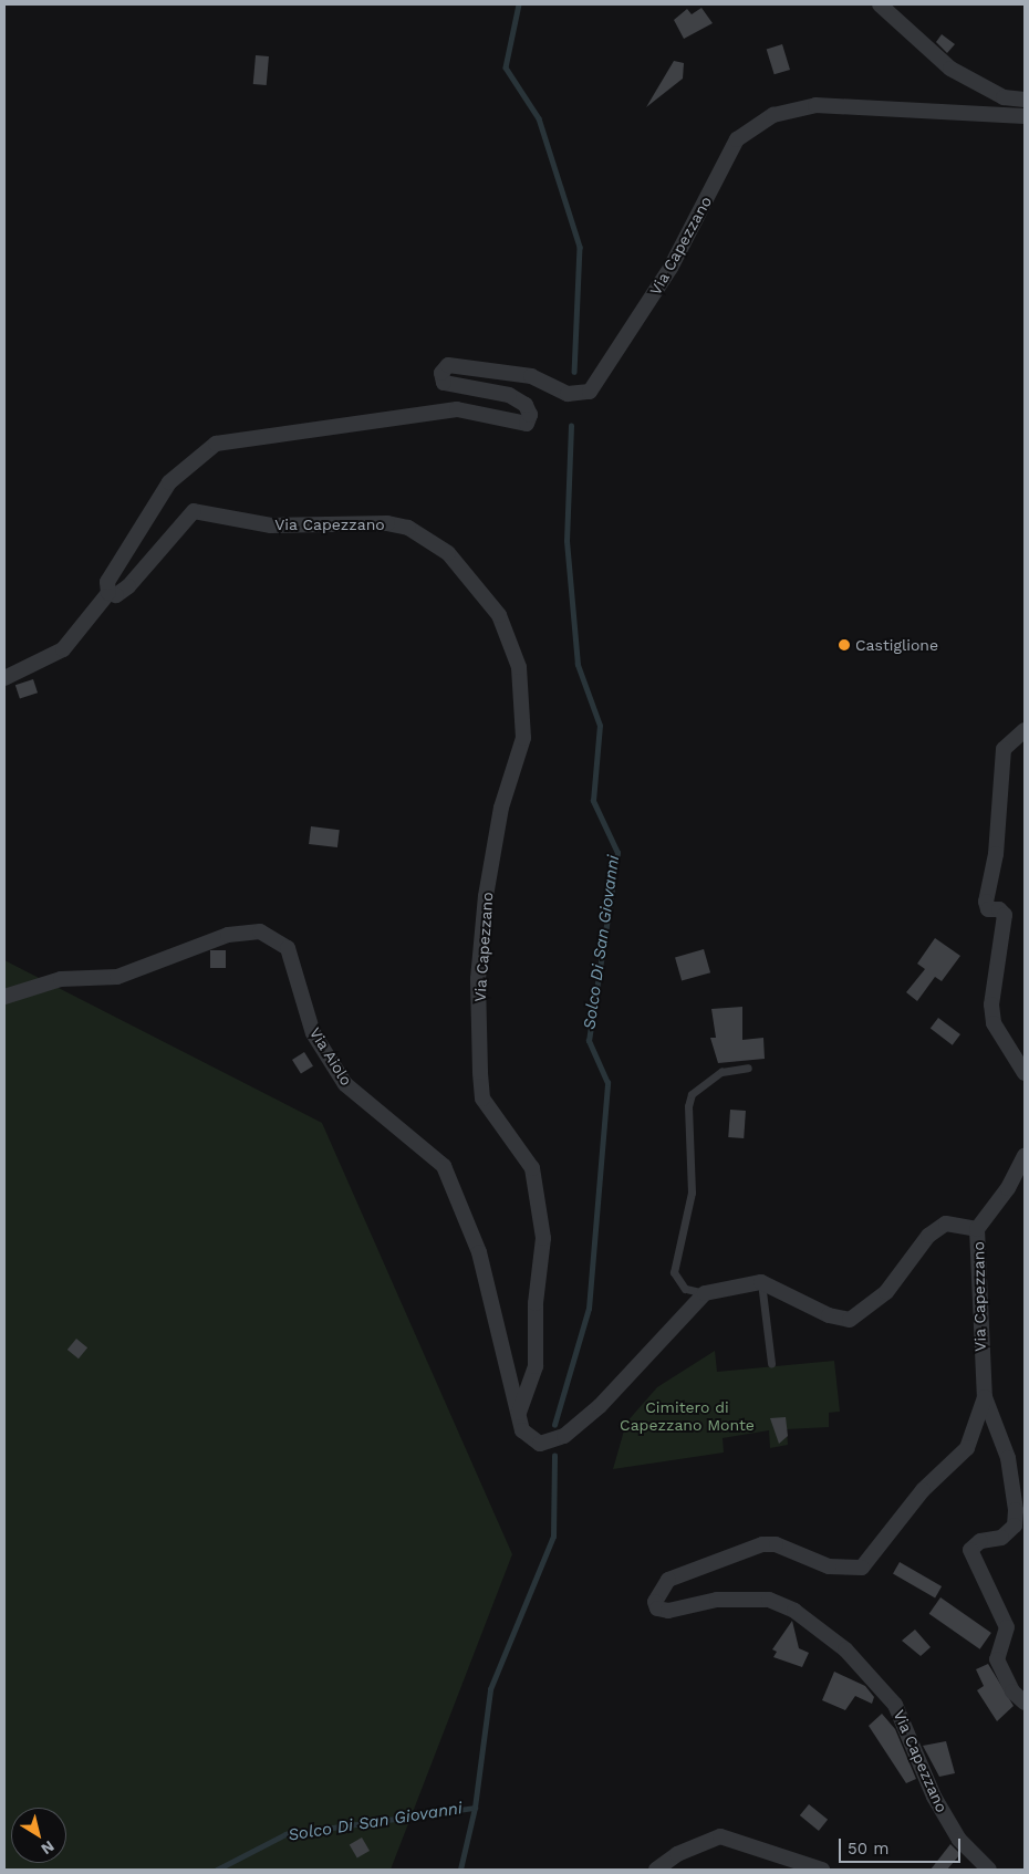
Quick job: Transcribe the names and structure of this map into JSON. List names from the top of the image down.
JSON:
{
  "streets": {
    "street": ["Via Capezzano", "Via Aiolo"]
  },
  "crossings": [
    ["Via Capezzano", "Via Aiolo"]
  ],
  "water": ["Solco Di San Giovanni"],
  "parks": ["Cimitero di Capezzano Monte"],
  "places": ["Castiglione"],
  "scale_bar": "50 m",
  "north": "bottom right"
}
